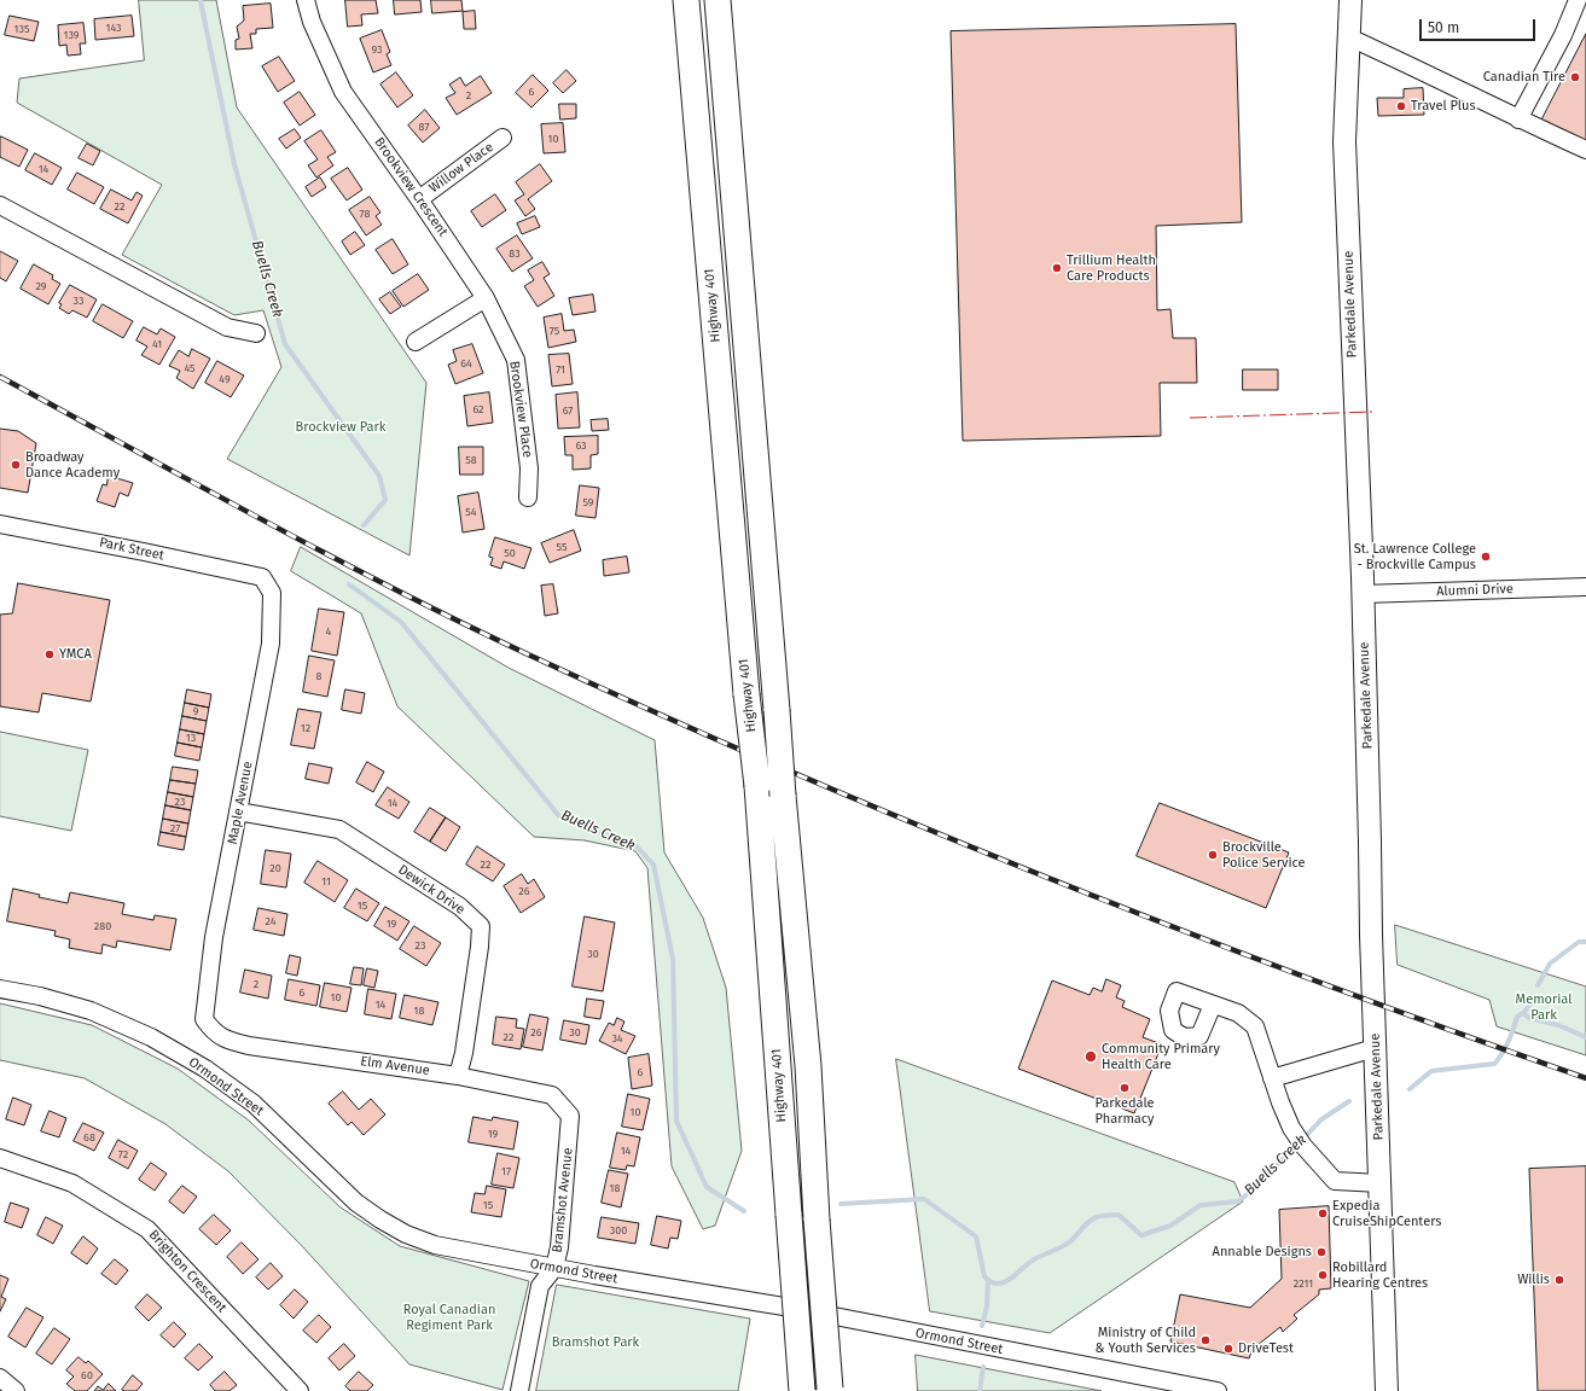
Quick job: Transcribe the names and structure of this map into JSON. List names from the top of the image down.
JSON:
{
  "streets": {
    "highway": ["Highway 401"],
    "main road": ["Parkedale Avenue"],
    "street": [
      "Willow Place",
      "Brookview Crescent",
      "Brookview Place",
      "Park Street",
      "Alumni Drive",
      "Maple Avenue",
      "Dewick Drive",
      "Elm Avenue",
      "Ormond Street",
      "Bramshot Avenue",
      "Brighton Crescent"
    ]
  },
  "crossings": [
    ["Willow Place", "Brookview Crescent"],
    ["Brookview Crescent", "Brookview Place"],
    ["Parkedale Avenue", "Alumni Drive"],
    ["Park Street", "Maple Avenue"],
    ["Maple Avenue", "Dewick Drive"],
    ["Maple Avenue", "Elm Avenue"],
    ["Dewick Drive", "Elm Avenue"],
    ["Elm Avenue", "Bramshot Avenue"],
    ["Ormond Street", "Bramshot Avenue"]
  ],
  "water": ["Buells Creek"],
  "parks": [
    "Brockview Park",
    "Memorial Park",
    "Royal Canadian Regiment Park",
    "Bramshot Park"
  ],
  "places": [
    "Canadian Tire",
    "Travel Plus",
    "Trillium Health Care Products",
    "Broadway Dance Academy",
    "St. Lawrence College - Brockville Campus",
    "YMCA",
    "Brockville Police Service",
    "Community Primary Health Care",
    "Parkedale Pharmacy",
    "Expedia CruiseShipCenters",
    "Annable Designs",
    "Robillard Hearing Centres",
    "Willis",
    "Ministry of Child & Youth Services",
    "DriveTest"
  ],
  "house_numbers": [
    "143",
    "135",
    "139",
    "93",
    "6",
    "2",
    "87",
    "10",
    "14",
    "22",
    "78",
    "83",
    "29",
    "33",
    "75",
    "41",
    "64",
    "45",
    "71",
    "49",
    "62",
    "67",
    "63",
    "58",
    "59",
    "54",
    "55",
    "50",
    "4",
    "8",
    "9",
    "12",
    "13",
    "23",
    "14",
    "27",
    "22",
    "20",
    "11",
    "26",
    "15",
    "24",
    "19",
    "280",
    "23",
    "30",
    "2",
    "6",
    "10",
    "14",
    "18",
    "26",
    "30",
    "22",
    "34",
    "6",
    "10",
    "19",
    "68",
    "14",
    "72",
    "17",
    "18",
    "15",
    "300",
    "2211",
    "60"
  ],
  "scale_bar": "50 m"
}
